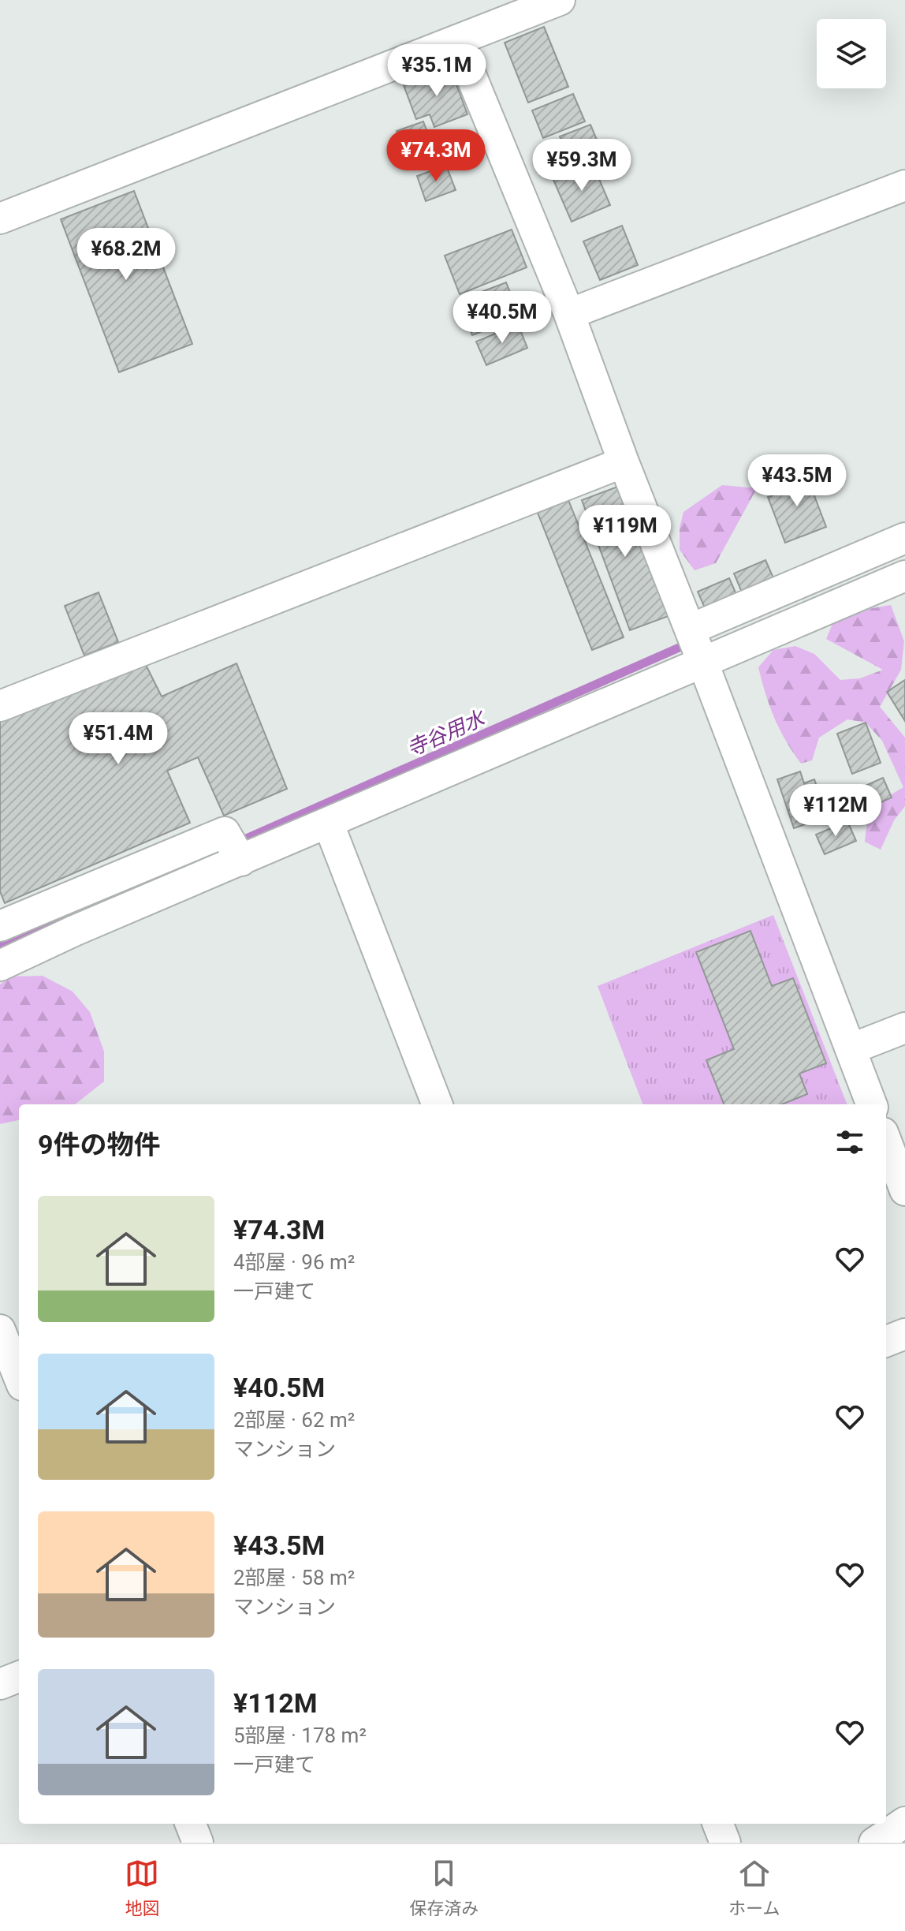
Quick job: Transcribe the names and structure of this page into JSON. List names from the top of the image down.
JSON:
{
  "water": ["寺谷用水"],
  "page": {
    "price": [
      "¥35.1M",
      "¥74.3M",
      "¥59.3M",
      "¥68.2M",
      "¥40.5M",
      "¥43.5M",
      "¥119M",
      "¥51.4M",
      "¥112M"
    ],
    "heading": "9件の物件",
    "list": [
      {
        "name": "¥74.3M",
        "note": "4部屋 · 96 m² · 一戸建て"
      },
      {
        "name": "¥40.5M",
        "note": "2部屋 · 62 m² · マンション"
      },
      {
        "name": "¥43.5M",
        "note": "2部屋 · 58 m² · マンション"
      },
      {
        "name": "¥112M",
        "note": "5部屋 · 178 m² · 一戸建て"
      }
    ],
    "tabs": ["地図", "保存済み", "ホーム"]
  }
}
